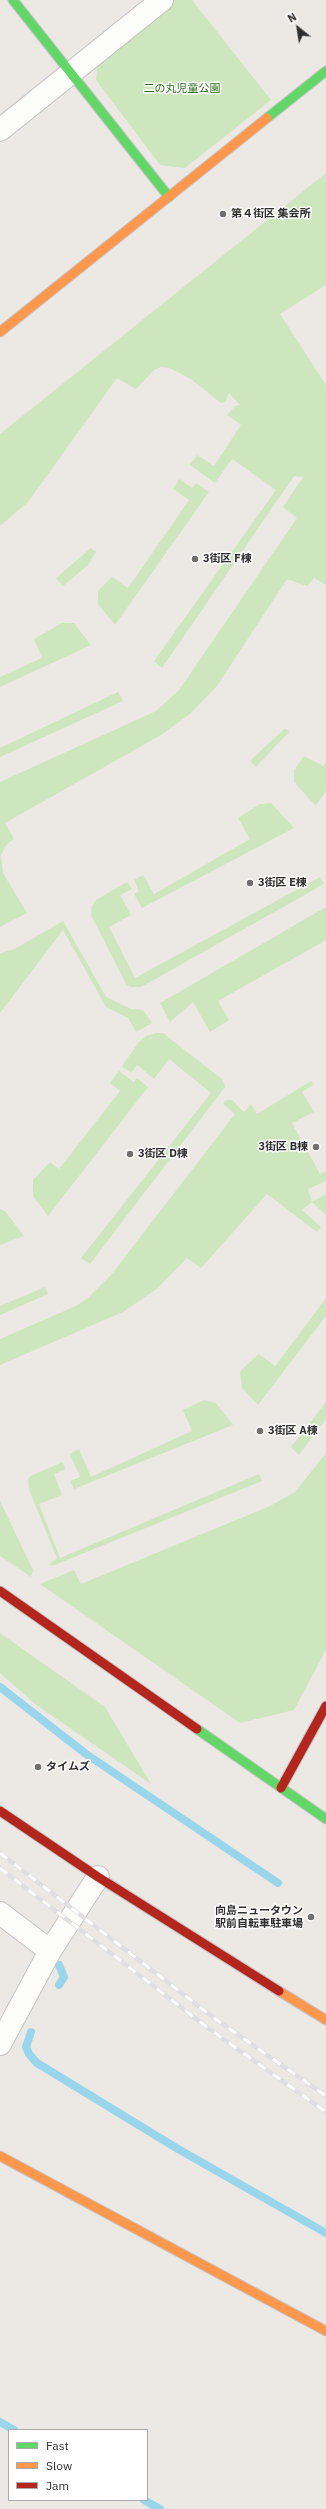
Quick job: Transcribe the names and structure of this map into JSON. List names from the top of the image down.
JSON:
{
  "parks": ["二の丸児童公園"],
  "places": [
    "第４街区 集会所",
    "3街区 F棟",
    "3街区 E棟",
    "3街区 B棟",
    "3街区 D棟",
    "3街区 A棟",
    "タイムズ",
    "向島ニュータウン 駅前自転車駐車場"
  ],
  "legend": ["Fast", "Slow", "Jam"],
  "north": "top left"
}
